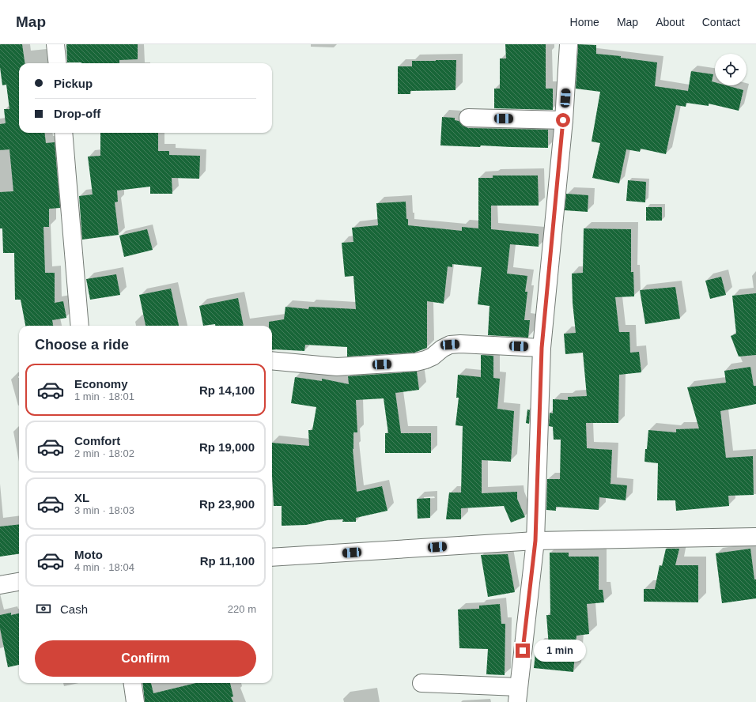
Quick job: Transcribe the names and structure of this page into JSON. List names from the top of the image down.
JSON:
{
  "page": {
    "header": "Map",
    "nav": [
      "Home",
      "Map",
      "About",
      "Contact"
    ],
    "banner": ["Pickup", "Drop-off"],
    "heading": "Choose a ride",
    "list": [
      {
        "name": "Economy",
        "note": "1 min · 18:01",
        "value": "Rp 14,100"
      },
      {
        "name": "Comfort",
        "note": "2 min · 18:02",
        "value": "Rp 19,000"
      },
      {
        "name": "XL",
        "note": "3 min · 18:03",
        "value": "Rp 23,900"
      },
      {
        "name": "Moto",
        "note": "4 min · 18:04",
        "value": "Rp 11,100"
      }
    ],
    "pay": ["Cash", "220 m"],
    "buttons": "Confirm",
    "bubble": "1 min"
  }
}
